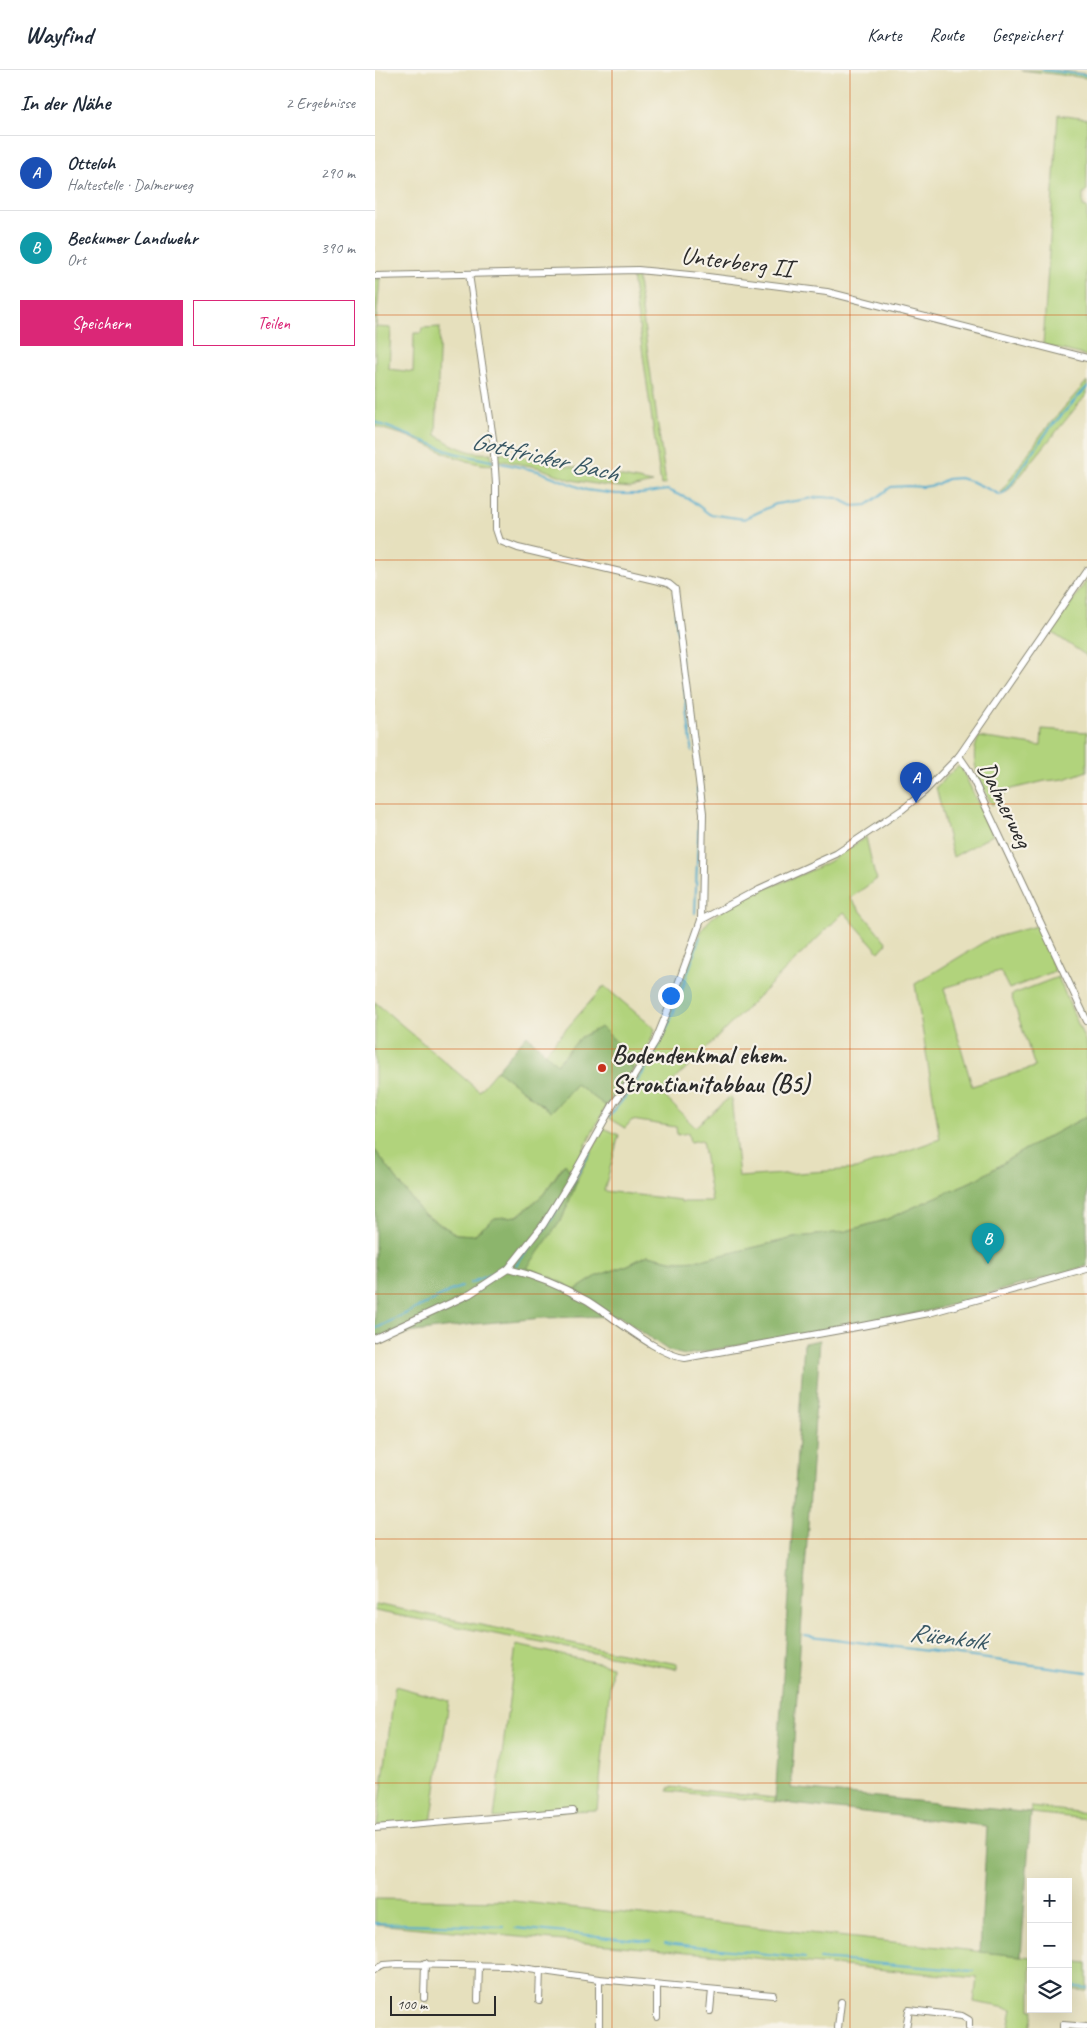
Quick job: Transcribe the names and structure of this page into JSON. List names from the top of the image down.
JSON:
{
  "streets": {
    "street": ["Unterberg II", "Dalmerweg"]
  },
  "water": ["Gottfricker Bach", "Rüenkolk"],
  "places": ["Bodendenkmal ehem. Strontianitabbau (B5)"],
  "scale_bar": "100 m",
  "page": {
    "header": "Wayfind",
    "nav": ["Karte", "Route", "Gespeichert"],
    "heading": ["In der Nähe", "2 Ergebnisse"],
    "list": [
      {
        "mark": "A",
        "name": "Otteloh",
        "note": "Haltestelle · Dalmerweg",
        "value": "290 m"
      },
      {
        "mark": "B",
        "name": "Beckumer Landwehr",
        "note": "Ort",
        "value": "390 m"
      }
    ],
    "buttons": ["Speichern", "Teilen"],
    "pins": ["A", "B"],
    "map_buttons": ["+", "−"],
    "scale": "100 m"
  }
}
